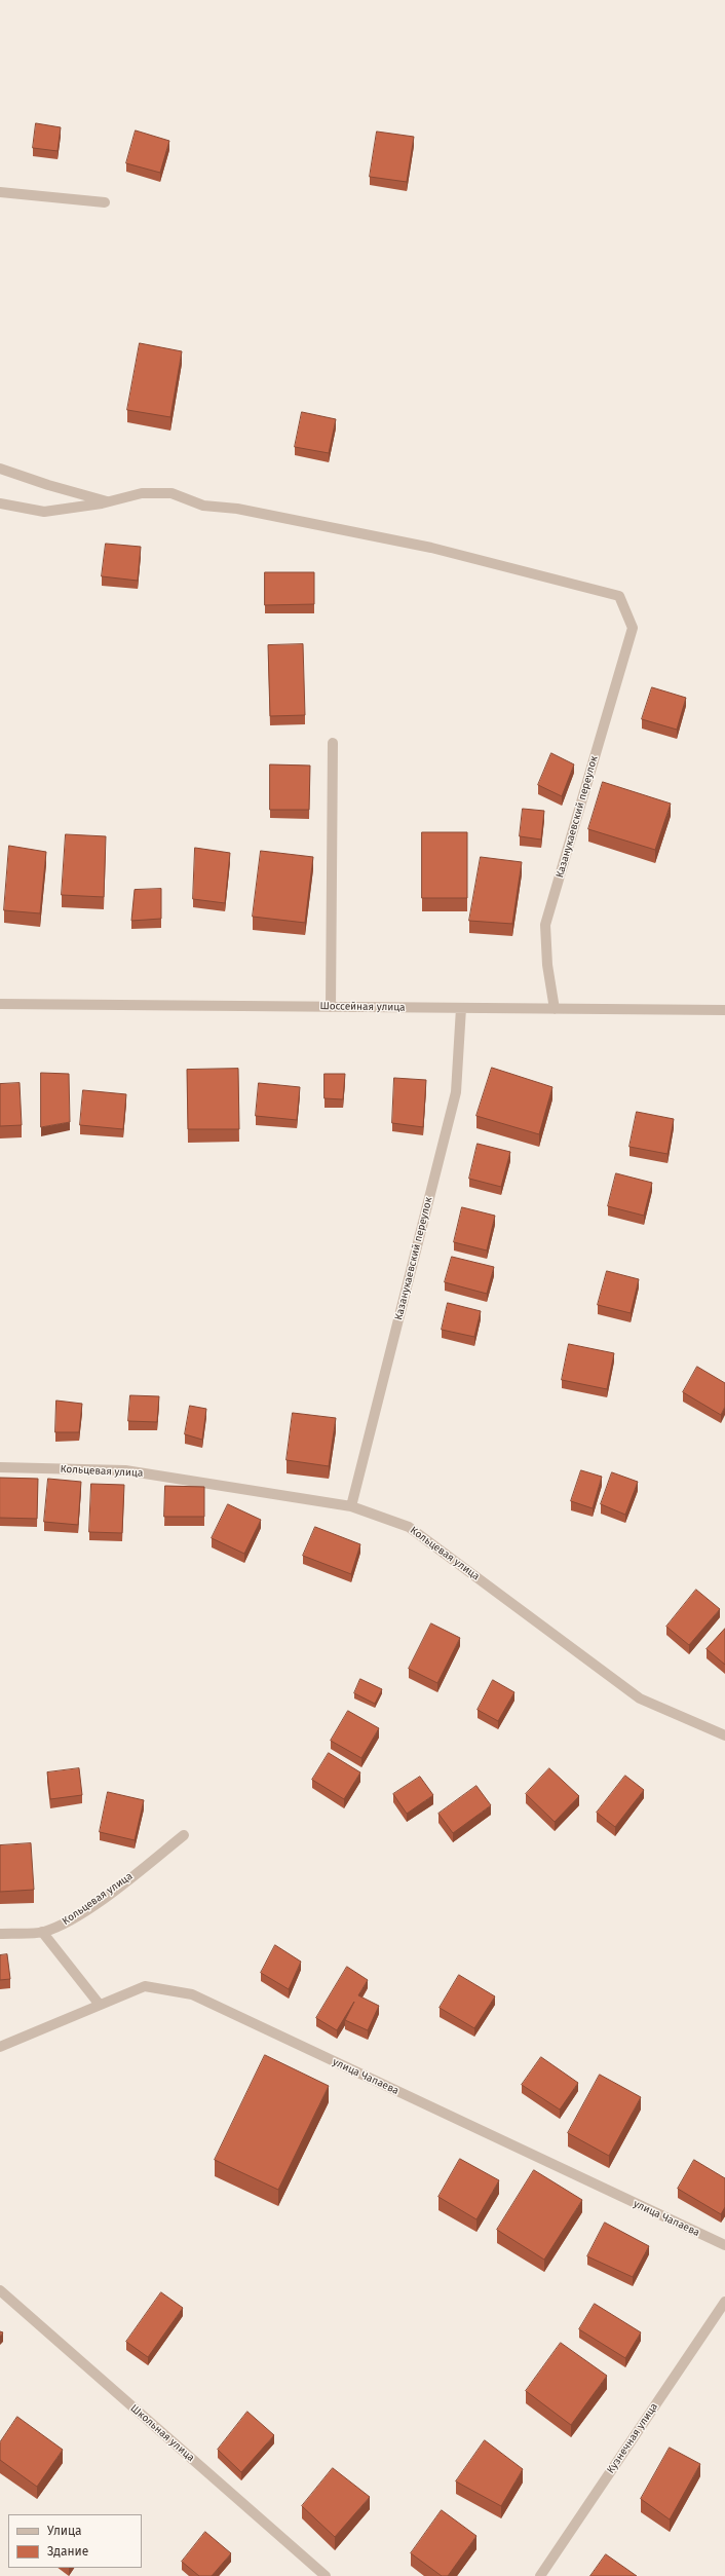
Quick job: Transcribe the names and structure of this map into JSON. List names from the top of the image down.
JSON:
{
  "streets": {
    "street": [
      "Казанукаевский переулок",
      "Шоссейная улица",
      "Кольцевая улица",
      "улица Чапаева",
      "Школьная улица",
      "Кузнечная улица"
    ]
  },
  "crossings": [
    ["Казанукаевский переулок", "Шоссейная улица"],
    ["Казанукаевский переулок", "Кольцевая улица"]
  ],
  "legend": ["Улица", "Здание"]
}
